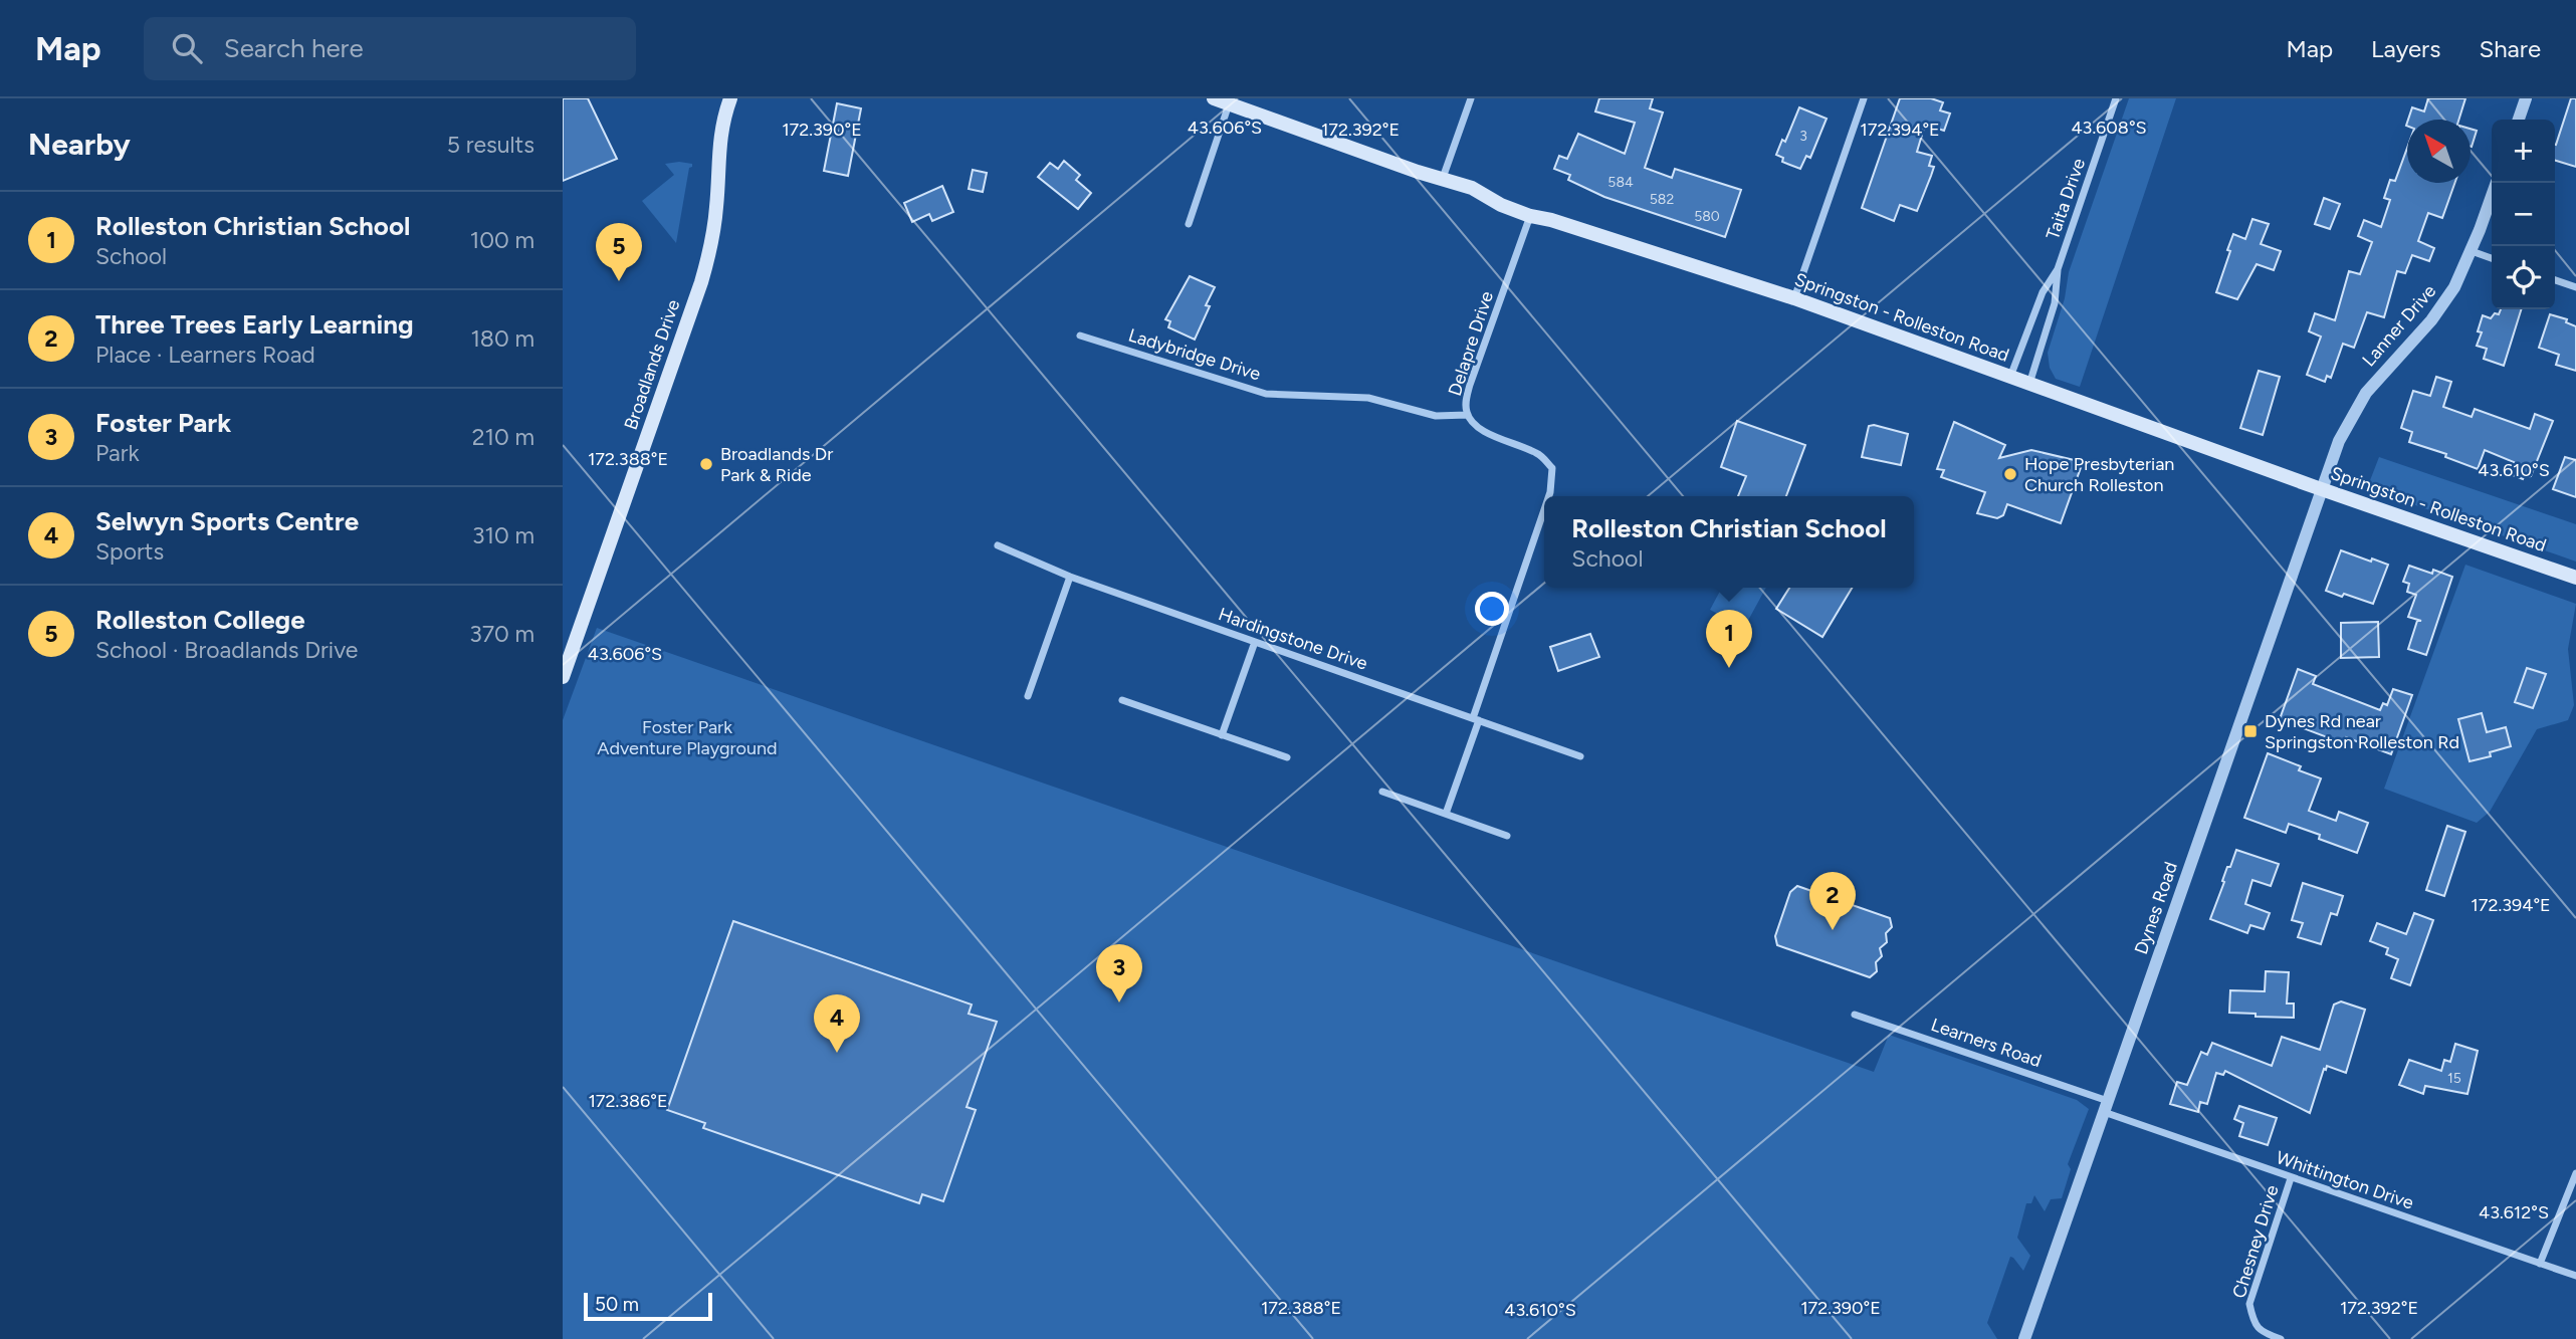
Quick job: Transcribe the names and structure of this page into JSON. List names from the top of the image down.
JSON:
{
  "streets": {
    "main road": ["Springston - Rolleston Road", "Broadlands Drive"],
    "street": [
      "Taita Drive",
      "Lanner Drive",
      "Delapre Drive",
      "Ladybridge Drive",
      "Hardingstone Drive",
      "Dynes Road",
      "Learners Road",
      "Whittington Drive",
      "Chesney Drive"
    ]
  },
  "crossings": [
    ["Taita Drive", "Springston - Rolleston Road"],
    ["Springston - Rolleston Road", "Lanner Drive"],
    ["Springston - Rolleston Road", "Delapre Drive"],
    ["Springston - Rolleston Road", "Dynes Road"],
    ["Lanner Drive", "Dynes Road"],
    ["Delapre Drive", "Ladybridge Drive"],
    ["Delapre Drive", "Hardingstone Drive"],
    ["Dynes Road", "Learners Road"],
    ["Dynes Road", "Whittington Drive"],
    ["Learners Road", "Whittington Drive"],
    ["Whittington Drive", "Chesney Drive"]
  ],
  "parks": ["Foster Park Adventure Playground"],
  "places": {
    "other": ["Broadlands Dr Park & Ride", "Hope Presbyterian Church Rolleston"],
    "transit": ["Dynes Rd near Springston Rolleston Rd"]
  },
  "house_numbers": [
    "3",
    "584",
    "582",
    "580",
    "15"
  ],
  "scale_bar": "50 m",
  "north": "top left",
  "page": {
    "header": "Map",
    "search": "Search here",
    "nav": ["Map", "Layers", "Share"],
    "heading": ["Nearby", "5 results"],
    "map_buttons": ["+", "−"],
    "list": [
      {
        "mark": "1",
        "name": "Rolleston Christian School",
        "note": "School",
        "value": "100 m"
      },
      {
        "mark": "2",
        "name": "Three Trees Early Learning",
        "note": "Place · Learners Road",
        "value": "180 m"
      },
      {
        "mark": "3",
        "name": "Foster Park",
        "note": "Park",
        "value": "210 m"
      },
      {
        "mark": "4",
        "name": "Selwyn Sports Centre",
        "note": "Sports",
        "value": "310 m"
      },
      {
        "mark": "5",
        "name": "Rolleston College",
        "note": "School · Broadlands Drive",
        "value": "370 m"
      }
    ],
    "pins": [
      "5",
      "1",
      "2",
      "3",
      "4"
    ],
    "popup": ["Rolleston Christian School", "School"],
    "scale": "50 m"
  },
  "coordinates": [
    "43.606°S",
    "43.608°S",
    "172.390°E",
    "172.392°E",
    "172.394°E",
    "172.388°E",
    "43.610°S",
    "172.386°E",
    "43.612°S"
  ]
}
